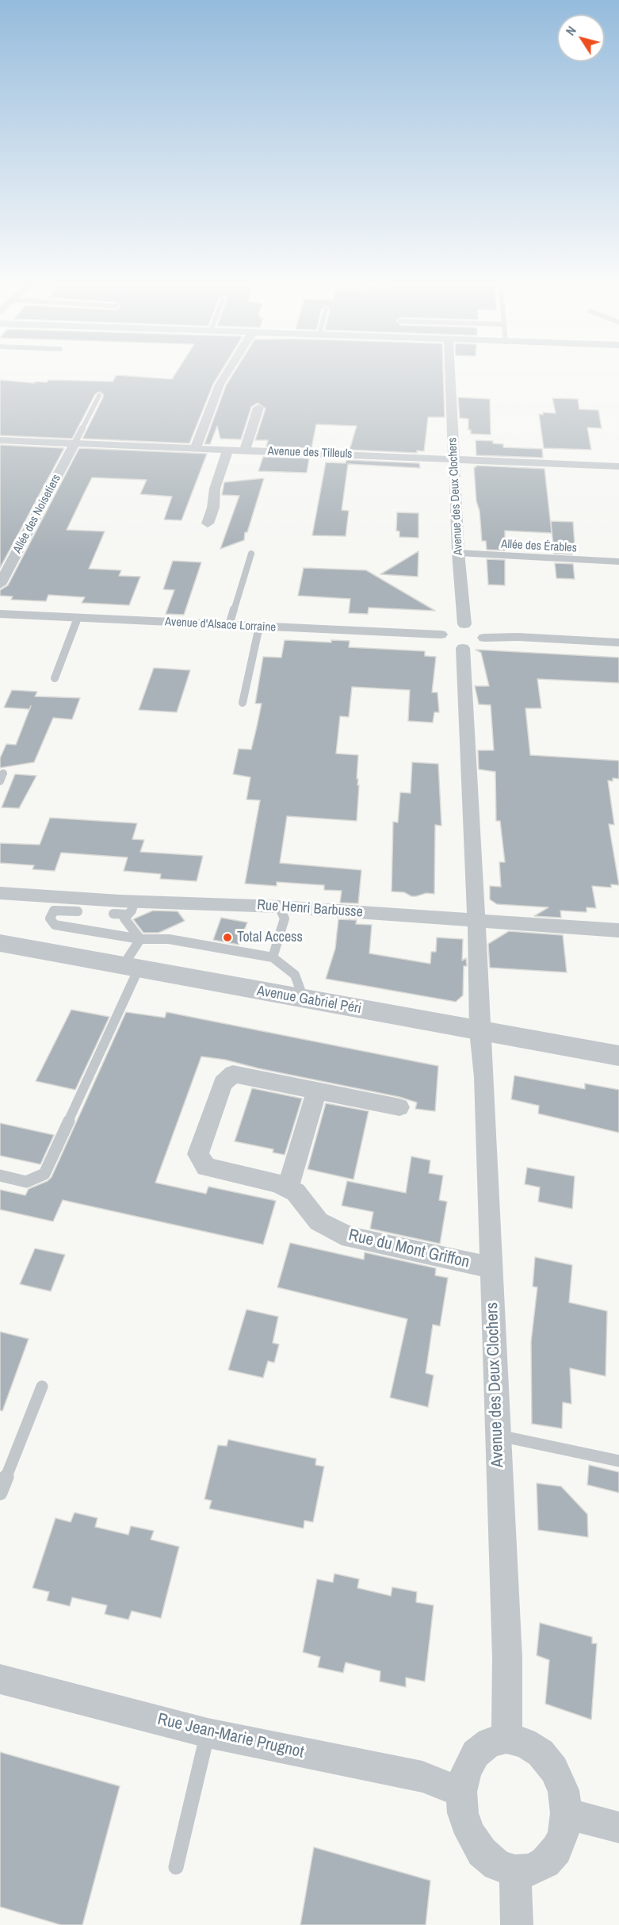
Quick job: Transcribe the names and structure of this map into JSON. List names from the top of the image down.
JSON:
{
  "streets": {
    "street": [
      "Avenue des Tilleuls",
      "Avenue des Deux Clochers",
      "Allée des Noisetiers",
      "Avenue d'Alsace Lorraine",
      "Rue Henri Barbusse",
      "Avenue Gabriel Péri",
      "Rue du Mont Griffon",
      "Rue Jean-Marie Prugnot"
    ],
    "lane": ["Allée des Érables"]
  },
  "crossings": [
    ["Avenue des Tilleuls", "Avenue des Deux Clochers"],
    ["Avenue des Tilleuls", "Allée des Noisetiers"],
    ["Avenue des Deux Clochers", "Allée des Érables"],
    ["Avenue des Deux Clochers", "Rue Henri Barbusse"],
    ["Avenue des Deux Clochers", "Avenue Gabriel Péri"],
    ["Avenue des Deux Clochers", "Rue du Mont Griffon"],
    ["Avenue des Deux Clochers", "Rue Jean-Marie Prugnot"]
  ],
  "places": ["Total Access"],
  "north": "top left"
}
